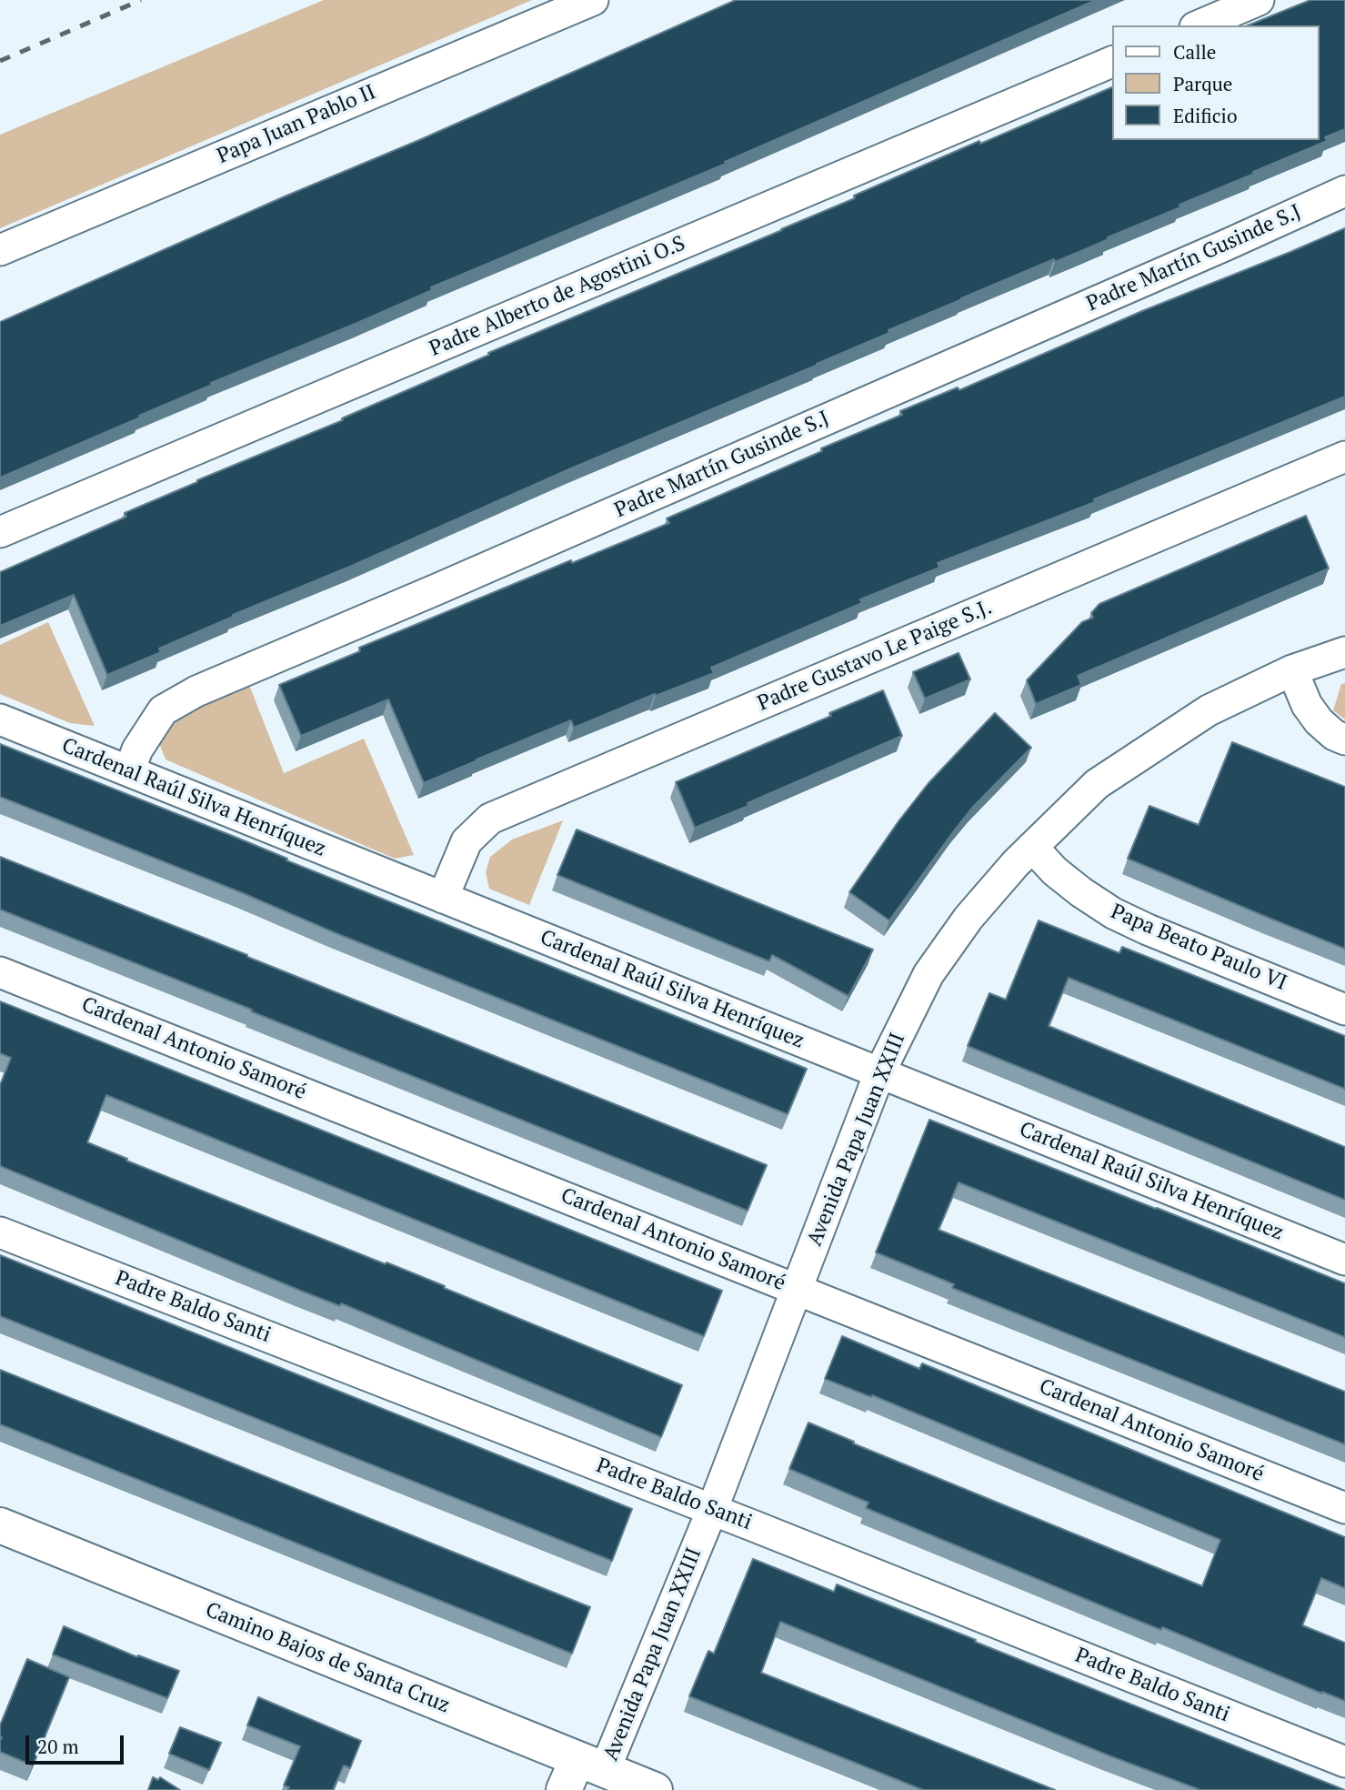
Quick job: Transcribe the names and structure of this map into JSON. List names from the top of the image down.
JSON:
{
  "streets": {
    "street": [
      "Papa Juan Pablo II",
      "Padre Martín Gusinde S.J",
      "Padre Alberto de Agostini O.S",
      "Padre Gustavo Le Paige S.J.",
      "Cardenal Raúl Silva Henríquez",
      "Papa Beato Paulo VI",
      "Cardenal Antonio Samoré",
      "Avenida Papa Juan XXIII",
      "Padre Baldo Santi",
      "Camino Bajos de Santa Cruz"
    ]
  },
  "crossings": [
    ["Padre Martín Gusinde S.J", "Cardenal Raúl Silva Henríquez"],
    ["Padre Gustavo Le Paige S.J.", "Cardenal Raúl Silva Henríquez"],
    ["Cardenal Raúl Silva Henríquez", "Avenida Papa Juan XXIII"],
    ["Papa Beato Paulo VI", "Avenida Papa Juan XXIII"],
    ["Cardenal Antonio Samoré", "Avenida Papa Juan XXIII"],
    ["Avenida Papa Juan XXIII", "Padre Baldo Santi"],
    ["Avenida Papa Juan XXIII", "Camino Bajos de Santa Cruz"]
  ],
  "legend": ["Calle", "Parque", "Edificio"],
  "scale_bar": "20 m"
}
